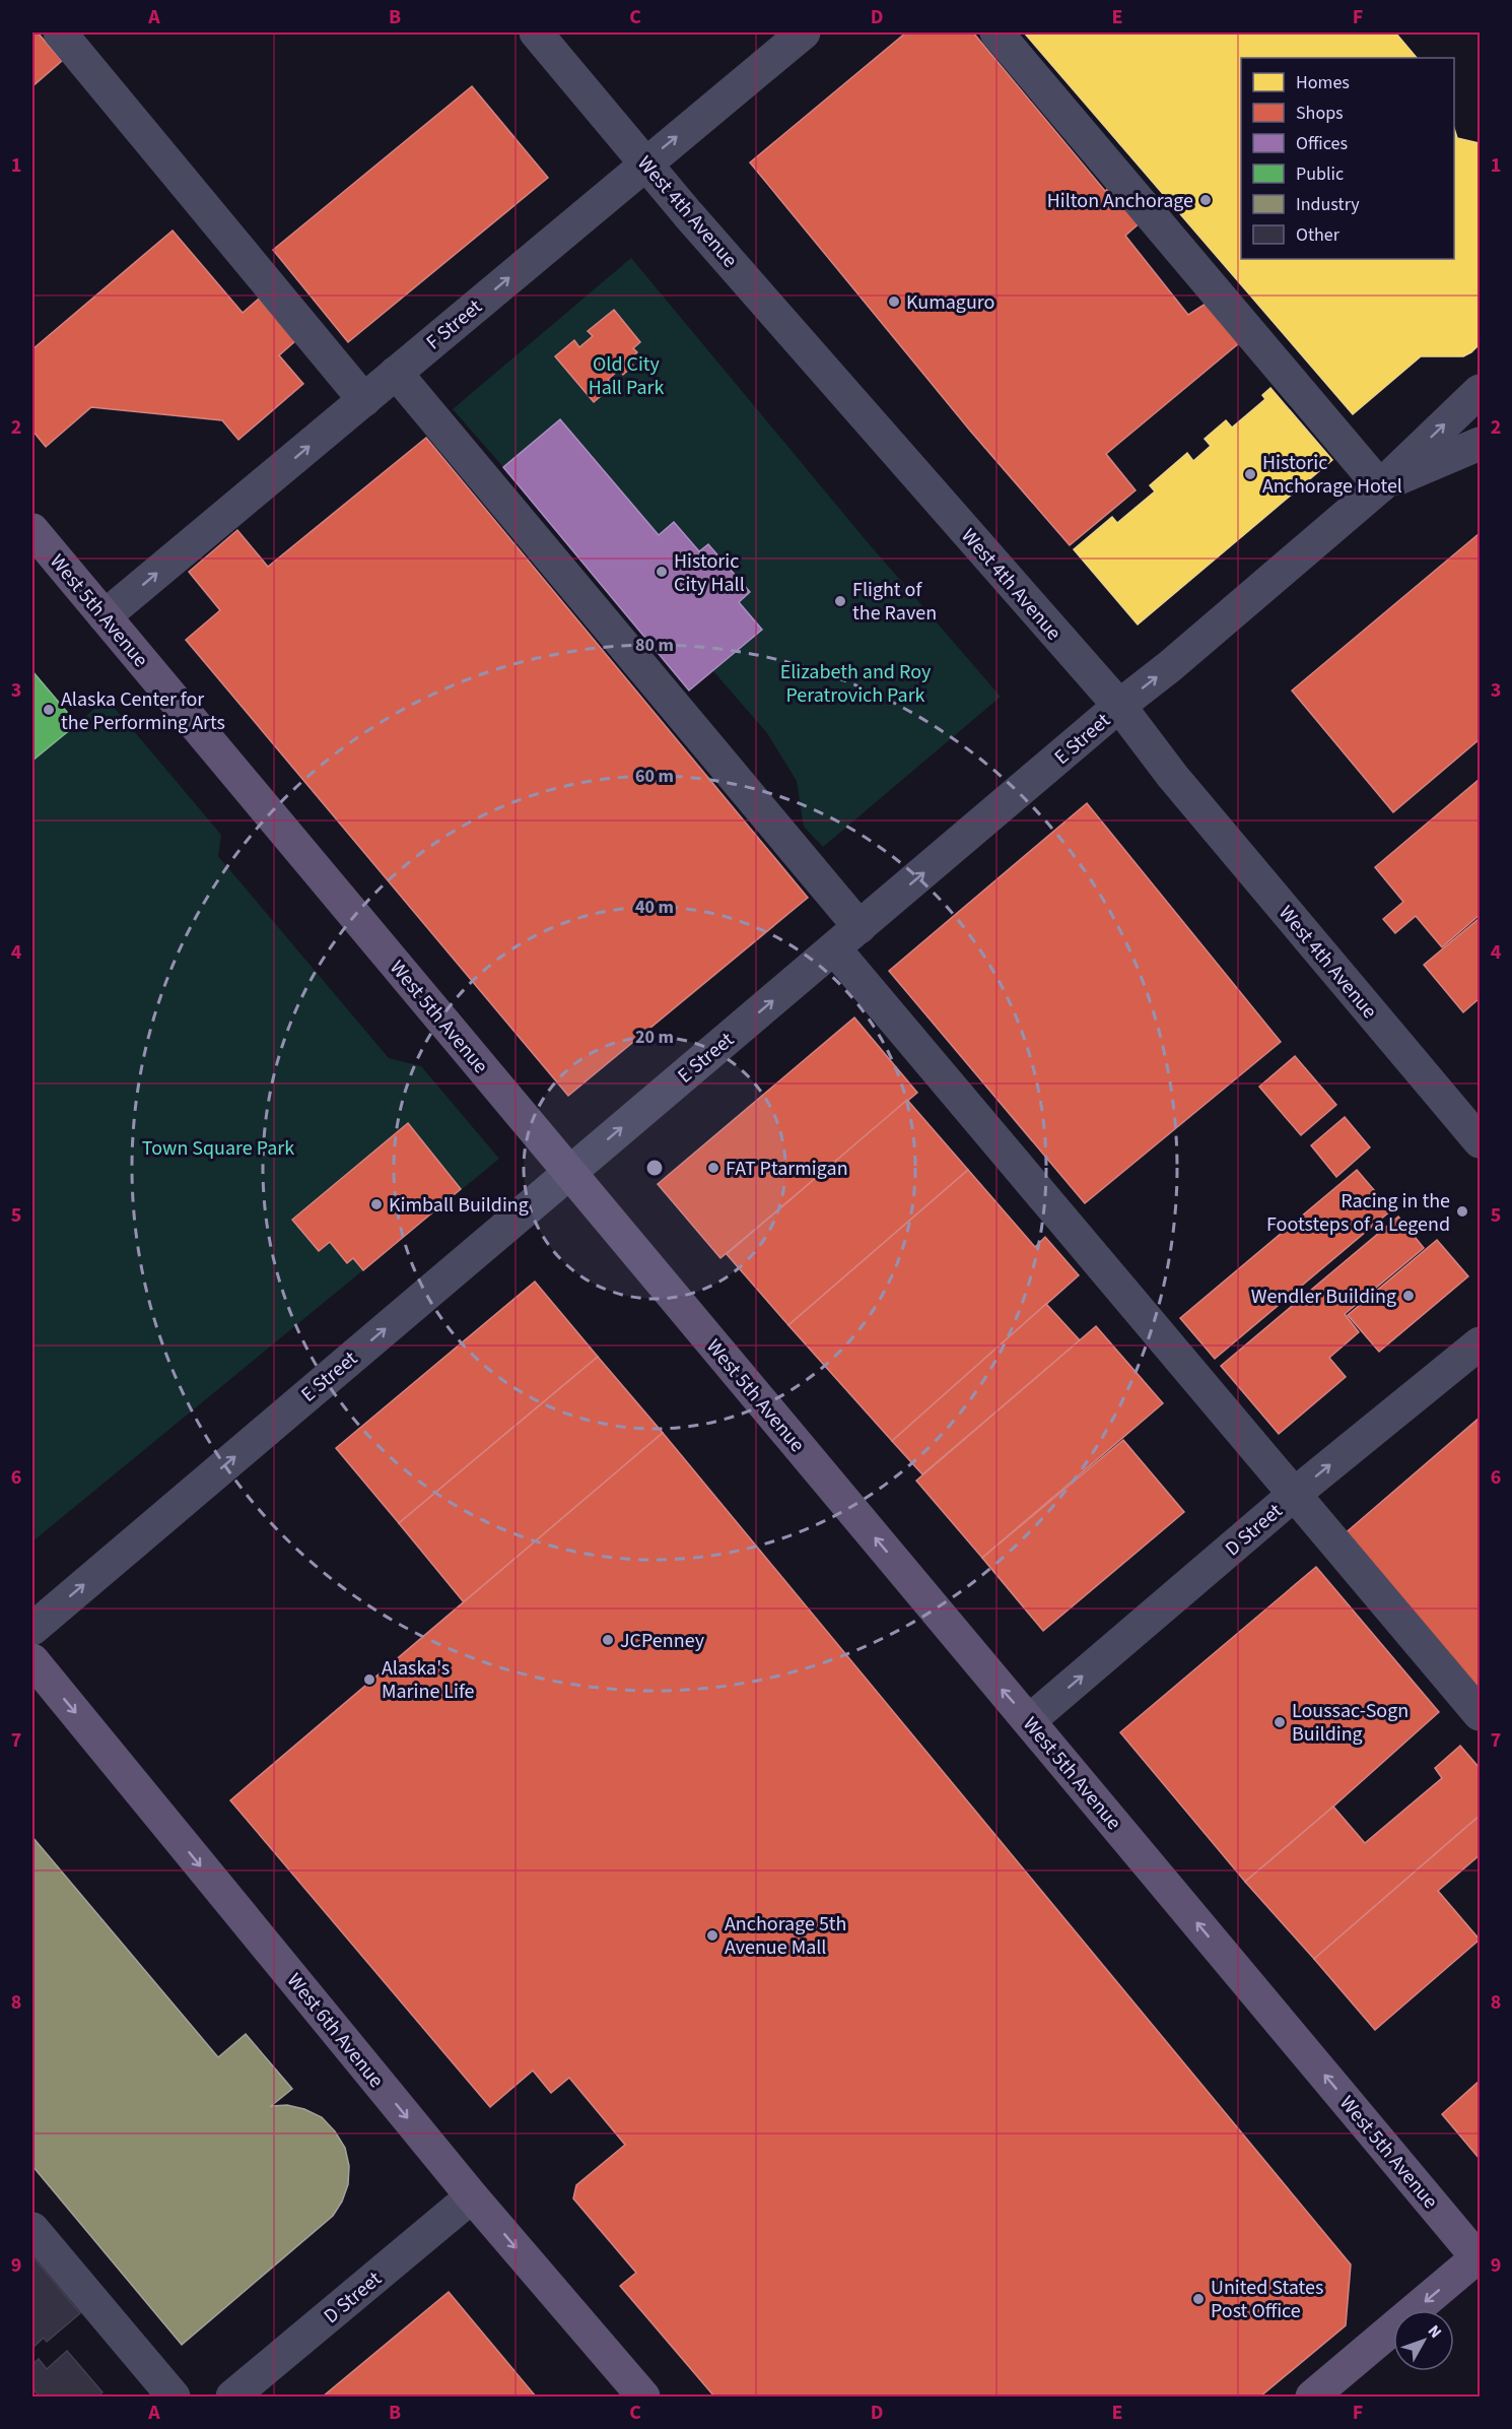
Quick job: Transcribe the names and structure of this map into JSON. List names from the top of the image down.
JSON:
{
  "streets": {
    "main road": ["West 5th Avenue", "West 6th Avenue"],
    "street": [
      "West 4th Avenue",
      "F Street",
      "E Street",
      "D Street"
    ]
  },
  "crossings": [
    ["West 4th Avenue", "F Street"],
    ["West 4th Avenue", "E Street"],
    ["F Street", "West 5th Avenue"],
    ["West 5th Avenue", "E Street"],
    ["West 5th Avenue", "D Street"],
    ["D Street", "West 6th Avenue"]
  ],
  "one_way": [
    "F Street",
    "West 5th Avenue",
    "E Street",
    "D Street",
    "West 6th Avenue"
  ],
  "parks": ["Old City Hall Park", "Elizabeth and Roy Peratrovich Park", "Town Square Park"],
  "places": [
    "Hilton Anchorage",
    "Kumaguro",
    "Historic Anchorage Hotel",
    "Historic City Hall",
    "Flight of the Raven",
    "Alaska Center for the Performing Arts",
    "FAT Ptarmigan",
    "Kimball Building",
    "Racing in the Footsteps of a Legend",
    "Wendler Building",
    "JCPenney",
    "Alaska's Marine Life",
    "Loussac-Sogn Building",
    "Anchorage 5th Avenue Mall",
    "United States Post Office"
  ],
  "legend": [
    "Homes",
    "Shops",
    "Offices",
    "Public",
    "Industry",
    "Other"
  ],
  "north": "top right",
  "grid": {
    "columns": [
      "A",
      "B",
      "C",
      "D",
      "E",
      "F"
    ],
    "rows": [
      "1",
      "2",
      "3",
      "4",
      "5",
      "6",
      "7",
      "8",
      "9"
    ]
  },
  "rings": [
    "80 m",
    "60 m",
    "40 m",
    "20 m"
  ]
}
